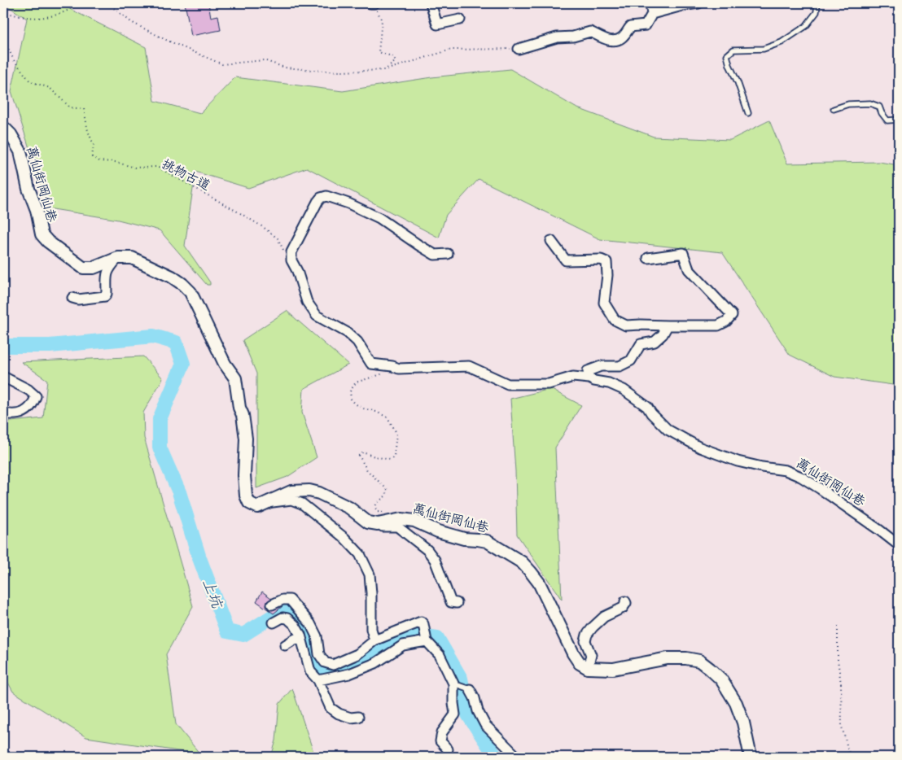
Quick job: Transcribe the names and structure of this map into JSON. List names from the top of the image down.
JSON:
{
  "streets": {
    "street": ["萬仙街岡仙巷"],
    "path": ["挑物古道"]
  },
  "crossings": [
    ["挑物古道", "萬仙街岡仙巷"]
  ],
  "water": ["上坑"]
}
